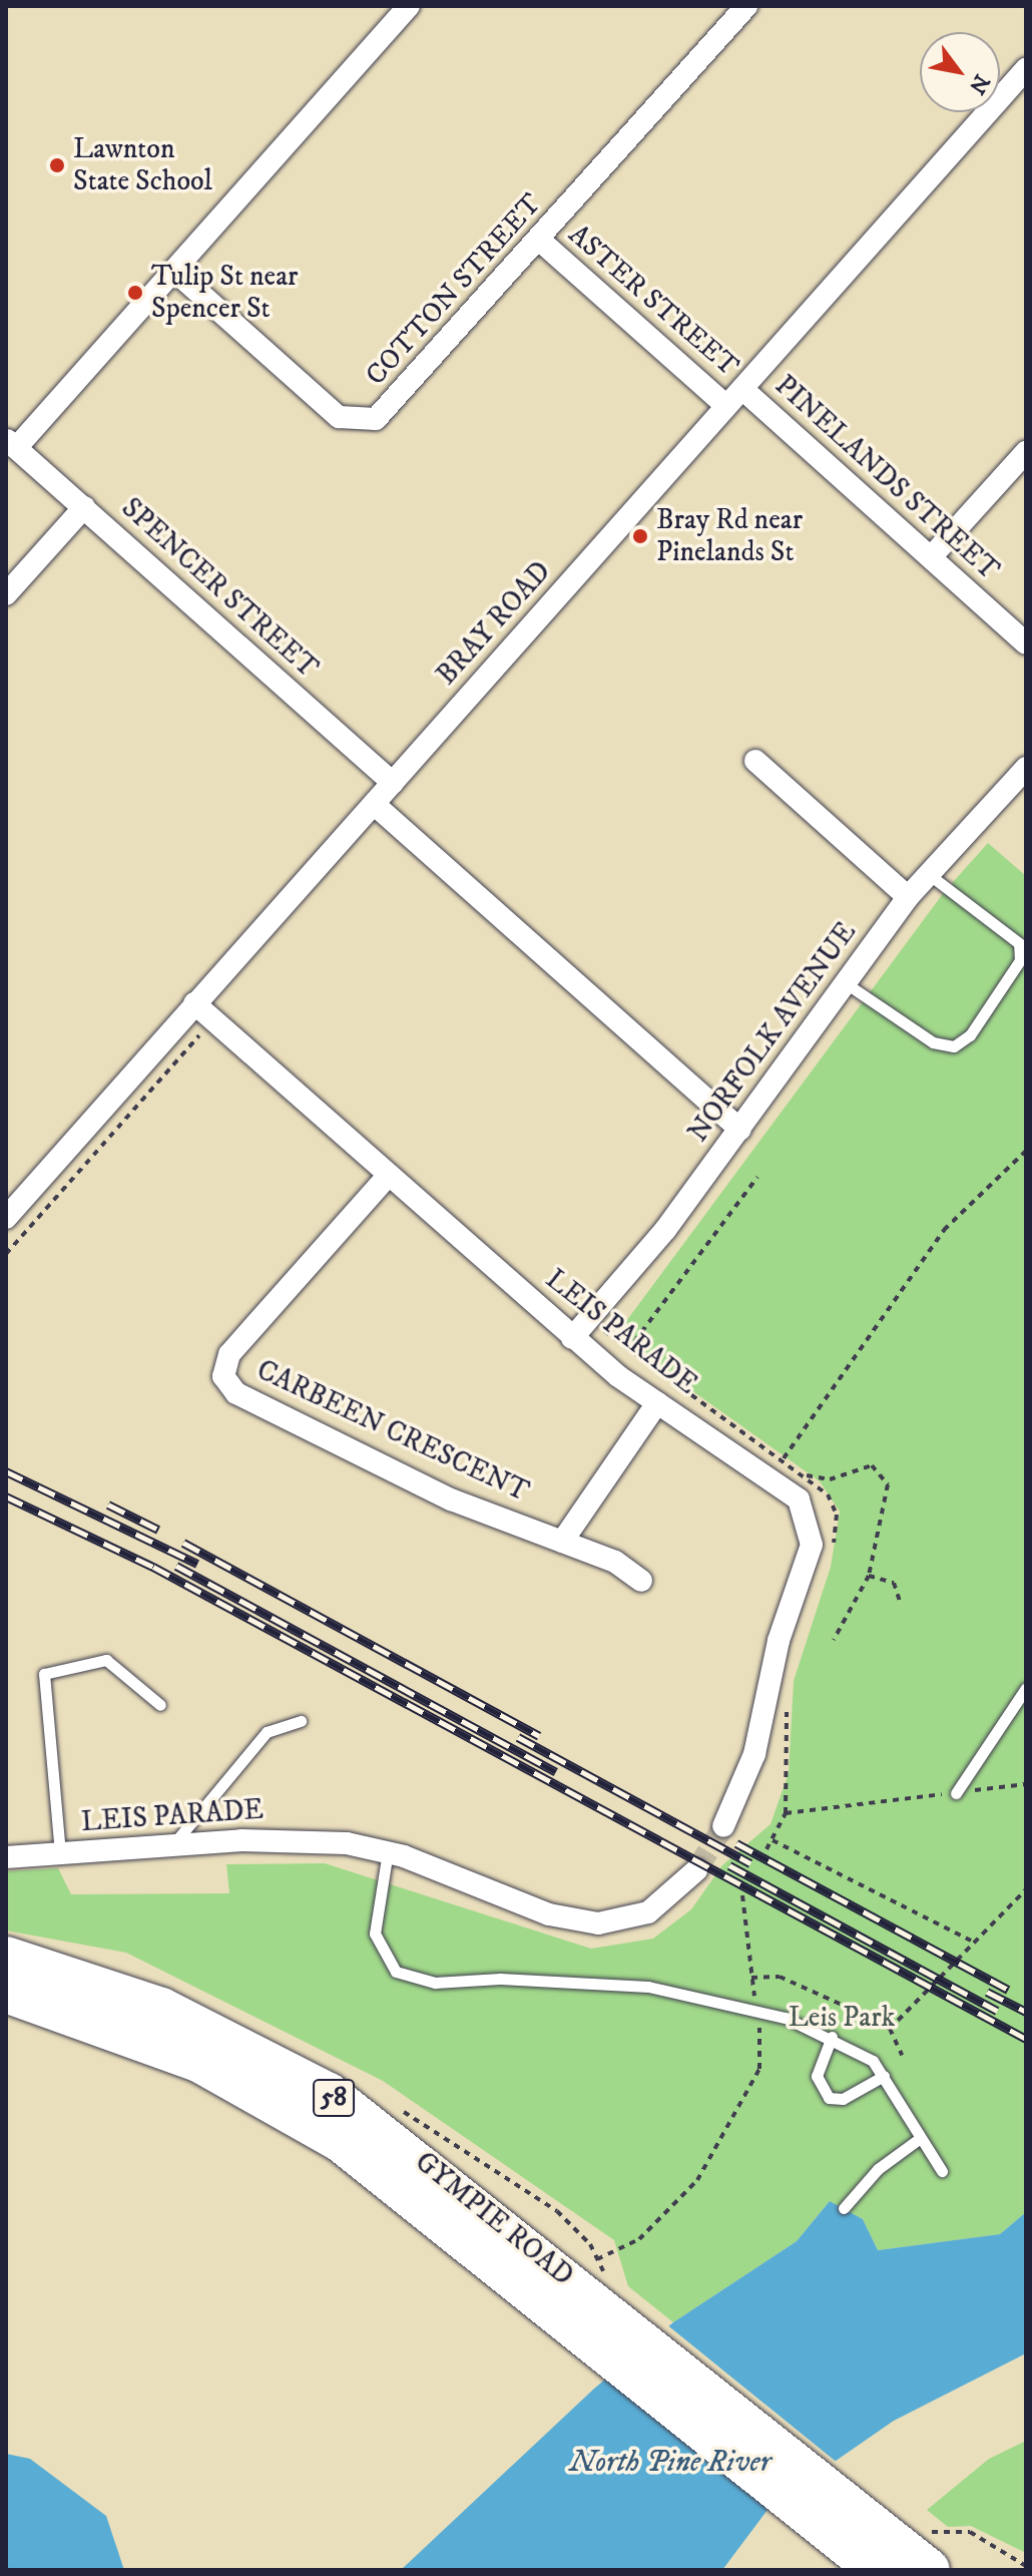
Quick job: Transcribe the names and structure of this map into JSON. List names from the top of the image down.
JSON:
{
  "streets": {
    "highway": ["58", "GYMPIE ROAD"],
    "street": [
      "COTTON STREET",
      "ASTER STREET",
      "PINELANDS STREET",
      "SPENCER STREET",
      "BRAY ROAD",
      "NORFOLK AVENUE",
      "LEIS PARADE",
      "CARBEEN CRESCENT"
    ]
  },
  "crossings": [
    ["COTTON STREET", "ASTER STREET"],
    ["ASTER STREET", "PINELANDS STREET"],
    ["ASTER STREET", "BRAY ROAD"],
    ["PINELANDS STREET", "BRAY ROAD"],
    ["SPENCER STREET", "BRAY ROAD"],
    ["BRAY ROAD", "LEIS PARADE"],
    ["NORFOLK AVENUE", "LEIS PARADE"],
    ["LEIS PARADE", "CARBEEN CRESCENT"]
  ],
  "water": ["North Pine River"],
  "parks": ["Leis Park"],
  "places": ["Lawnton State School", "Tulip St near Spencer St", "Bray Rd near Pinelands St"],
  "north": "bottom right"
}
